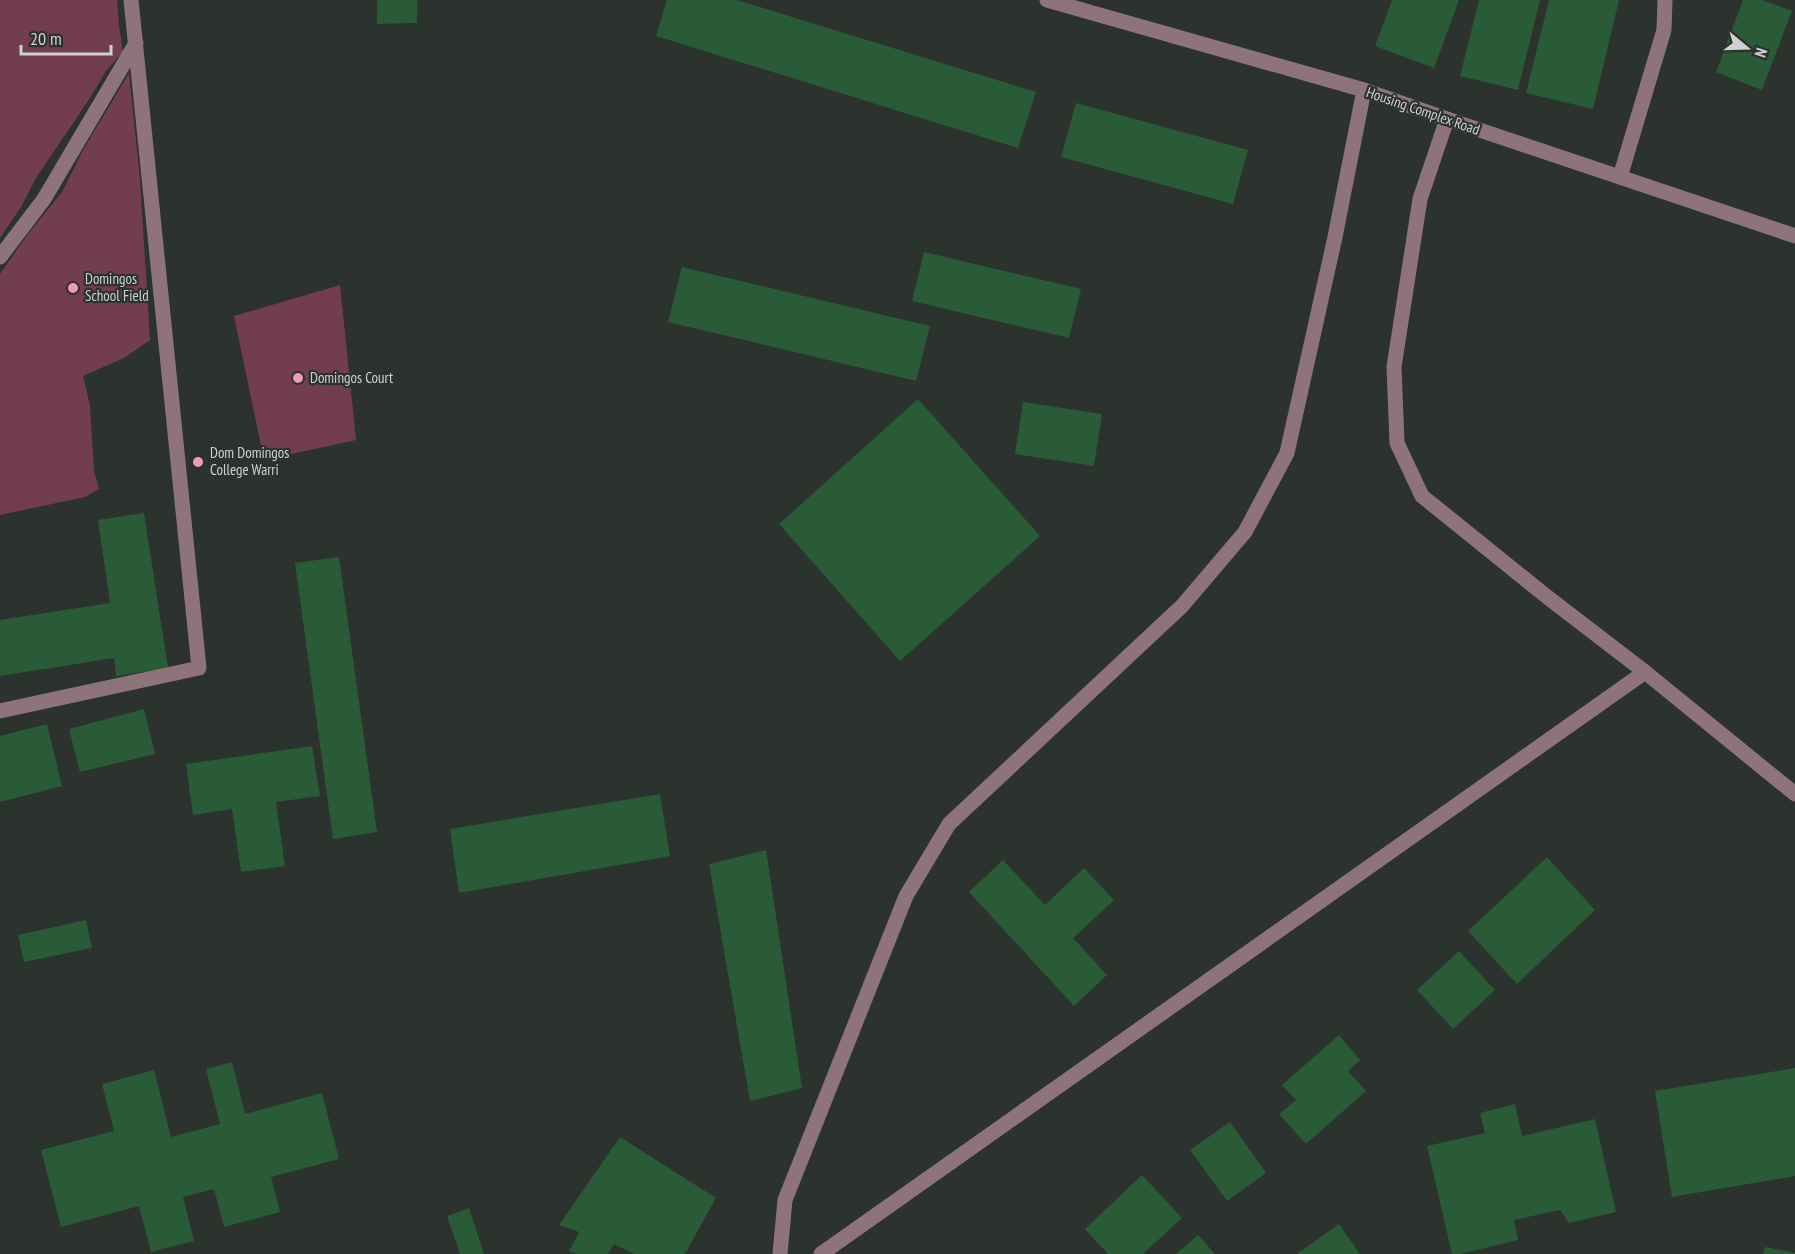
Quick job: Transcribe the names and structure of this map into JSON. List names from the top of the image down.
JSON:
{
  "streets": {
    "street": ["Housing Complex Road"]
  },
  "places": ["Domingos School Field", "Domingos Court", "Dom Domingos College Warri"],
  "scale_bar": "20 m",
  "north": "right"
}
